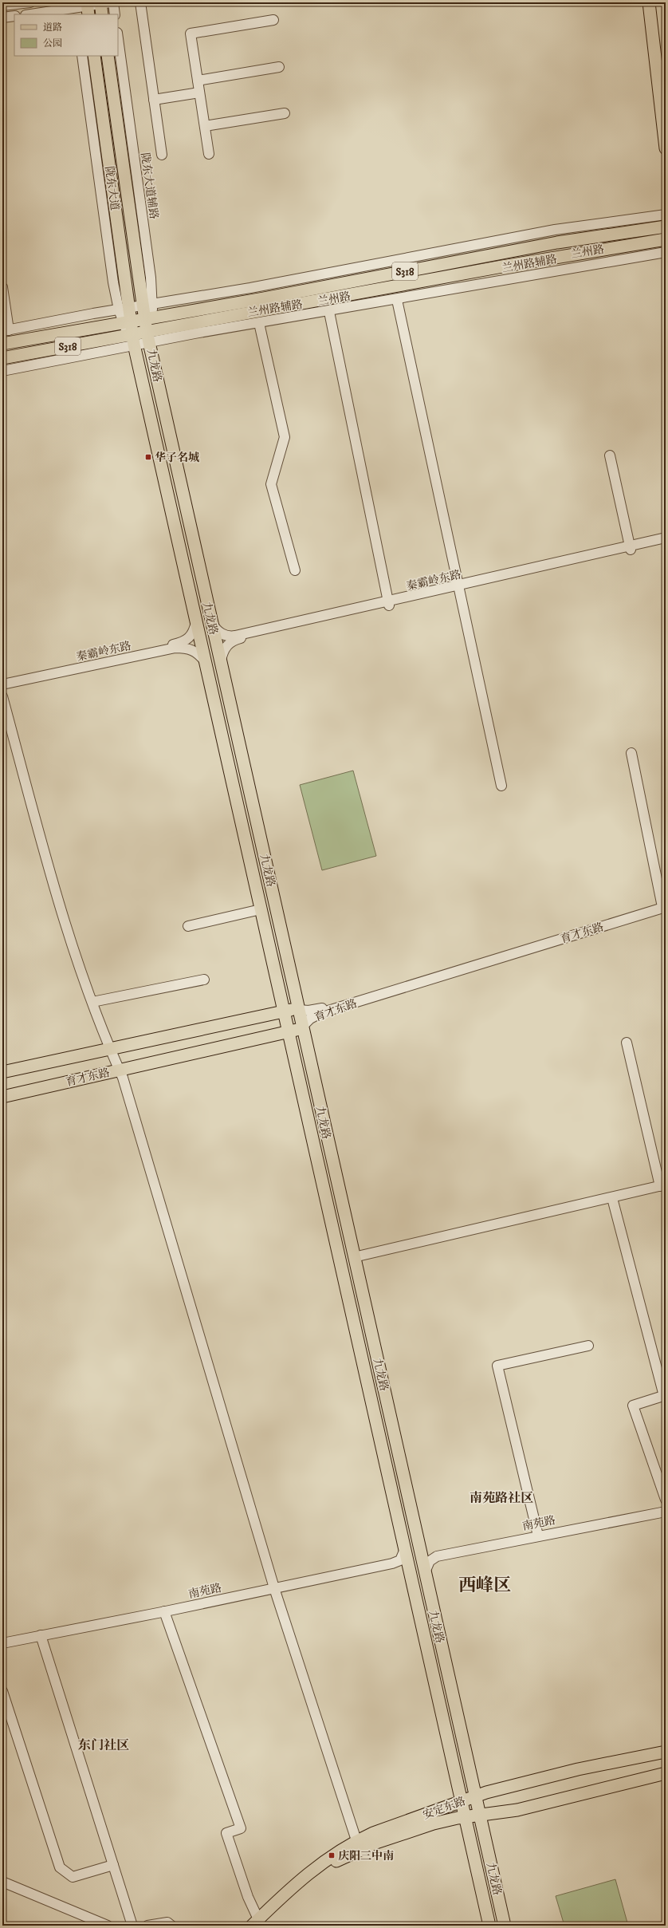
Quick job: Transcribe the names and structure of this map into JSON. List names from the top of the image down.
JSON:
{
  "streets": {
    "main road": [
      "陇东大道",
      "兰州路",
      "S318",
      "九龙路",
      "育才东路",
      "安定东路"
    ],
    "street": [
      "陇东大道辅路",
      "兰州路辅路",
      "秦霸岭东路",
      "南苑路"
    ]
  },
  "crossings": [
    ["陇东大道辅路", "陇东大道"],
    ["陇东大道辅路", "兰州路辅路"],
    ["陇东大道", "兰州路"],
    ["陇东大道", "兰州路辅路"],
    ["陇东大道", "九龙路"],
    ["兰州路", "兰州路辅路"],
    ["兰州路", "九龙路"],
    ["兰州路辅路", "九龙路"],
    ["九龙路", "秦霸岭东路"],
    ["九龙路", "育才东路"],
    ["九龙路", "南苑路"],
    ["九龙路", "安定东路"]
  ],
  "districts": ["南苑路社区", "西峰区", "东门社区"],
  "places": {
    "transit": ["华子名城", "庆阳三中南"]
  },
  "legend": ["道路", "公园"]
}
